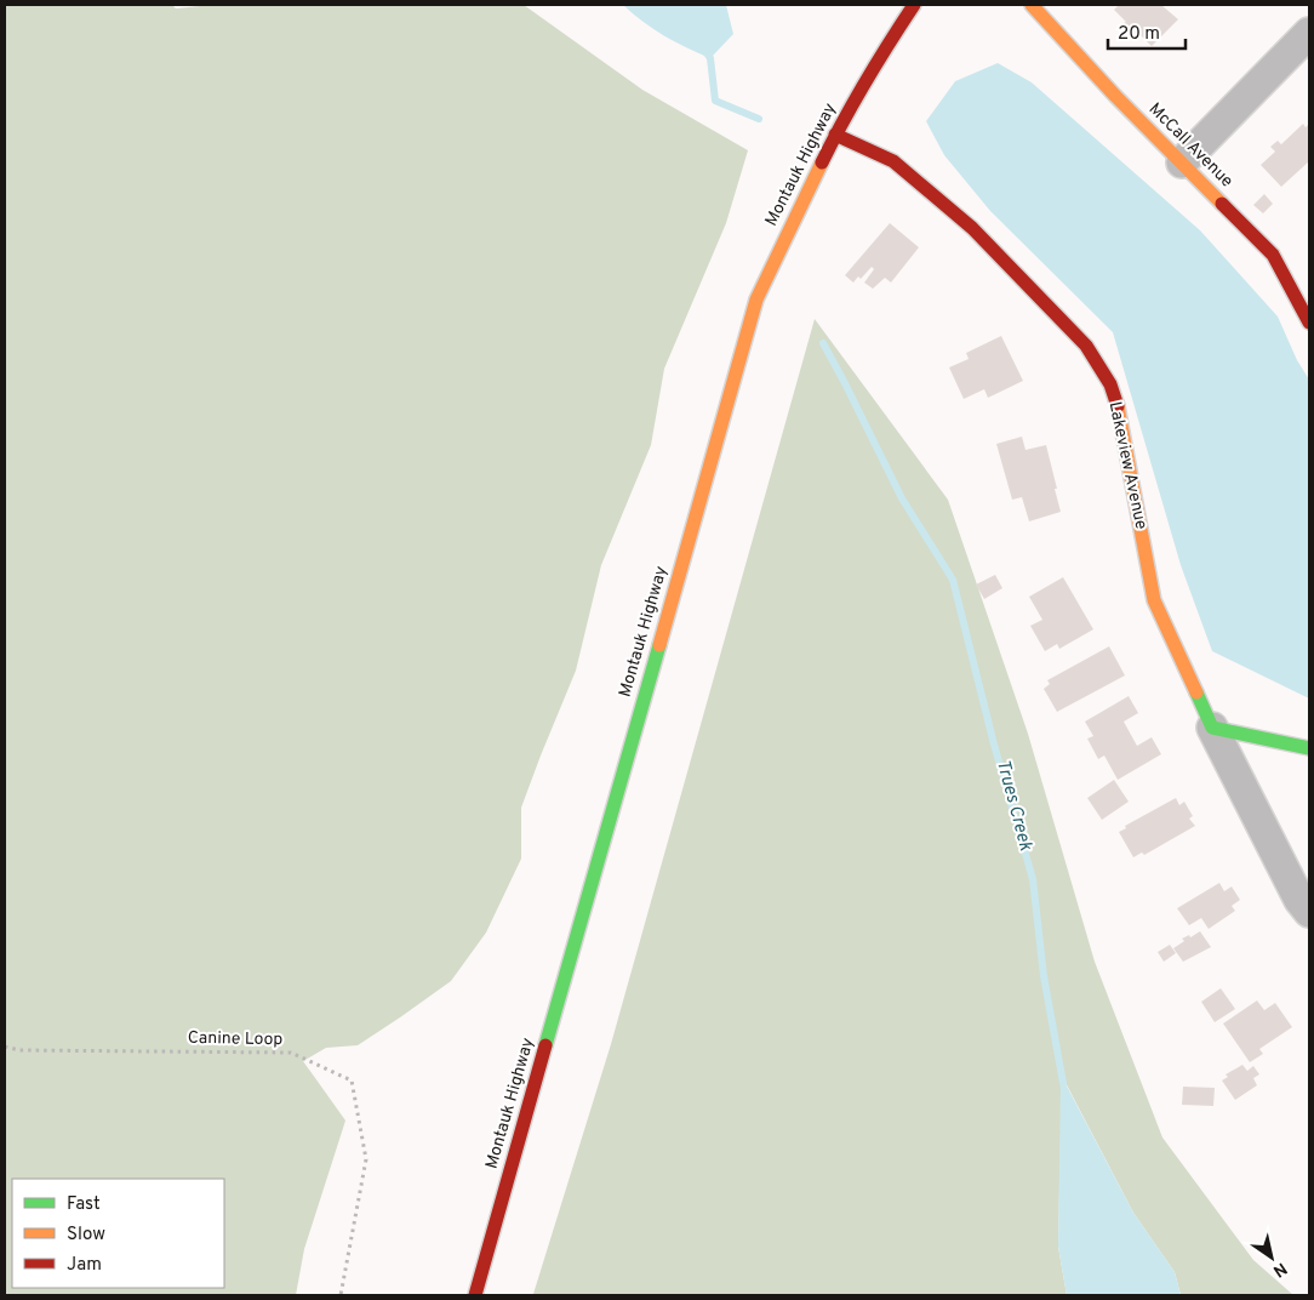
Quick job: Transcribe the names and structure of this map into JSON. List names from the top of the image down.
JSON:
{
  "streets": {
    "main road": ["McCall Avenue", "Montauk Highway", "Lakeview Avenue"],
    "path": ["Canine Loop"]
  },
  "crossings": [
    ["Montauk Highway", "Lakeview Avenue"]
  ],
  "water": ["Trues Creek"],
  "legend": ["Fast", "Slow", "Jam"],
  "scale_bar": "20 m",
  "north": "bottom right"
}
